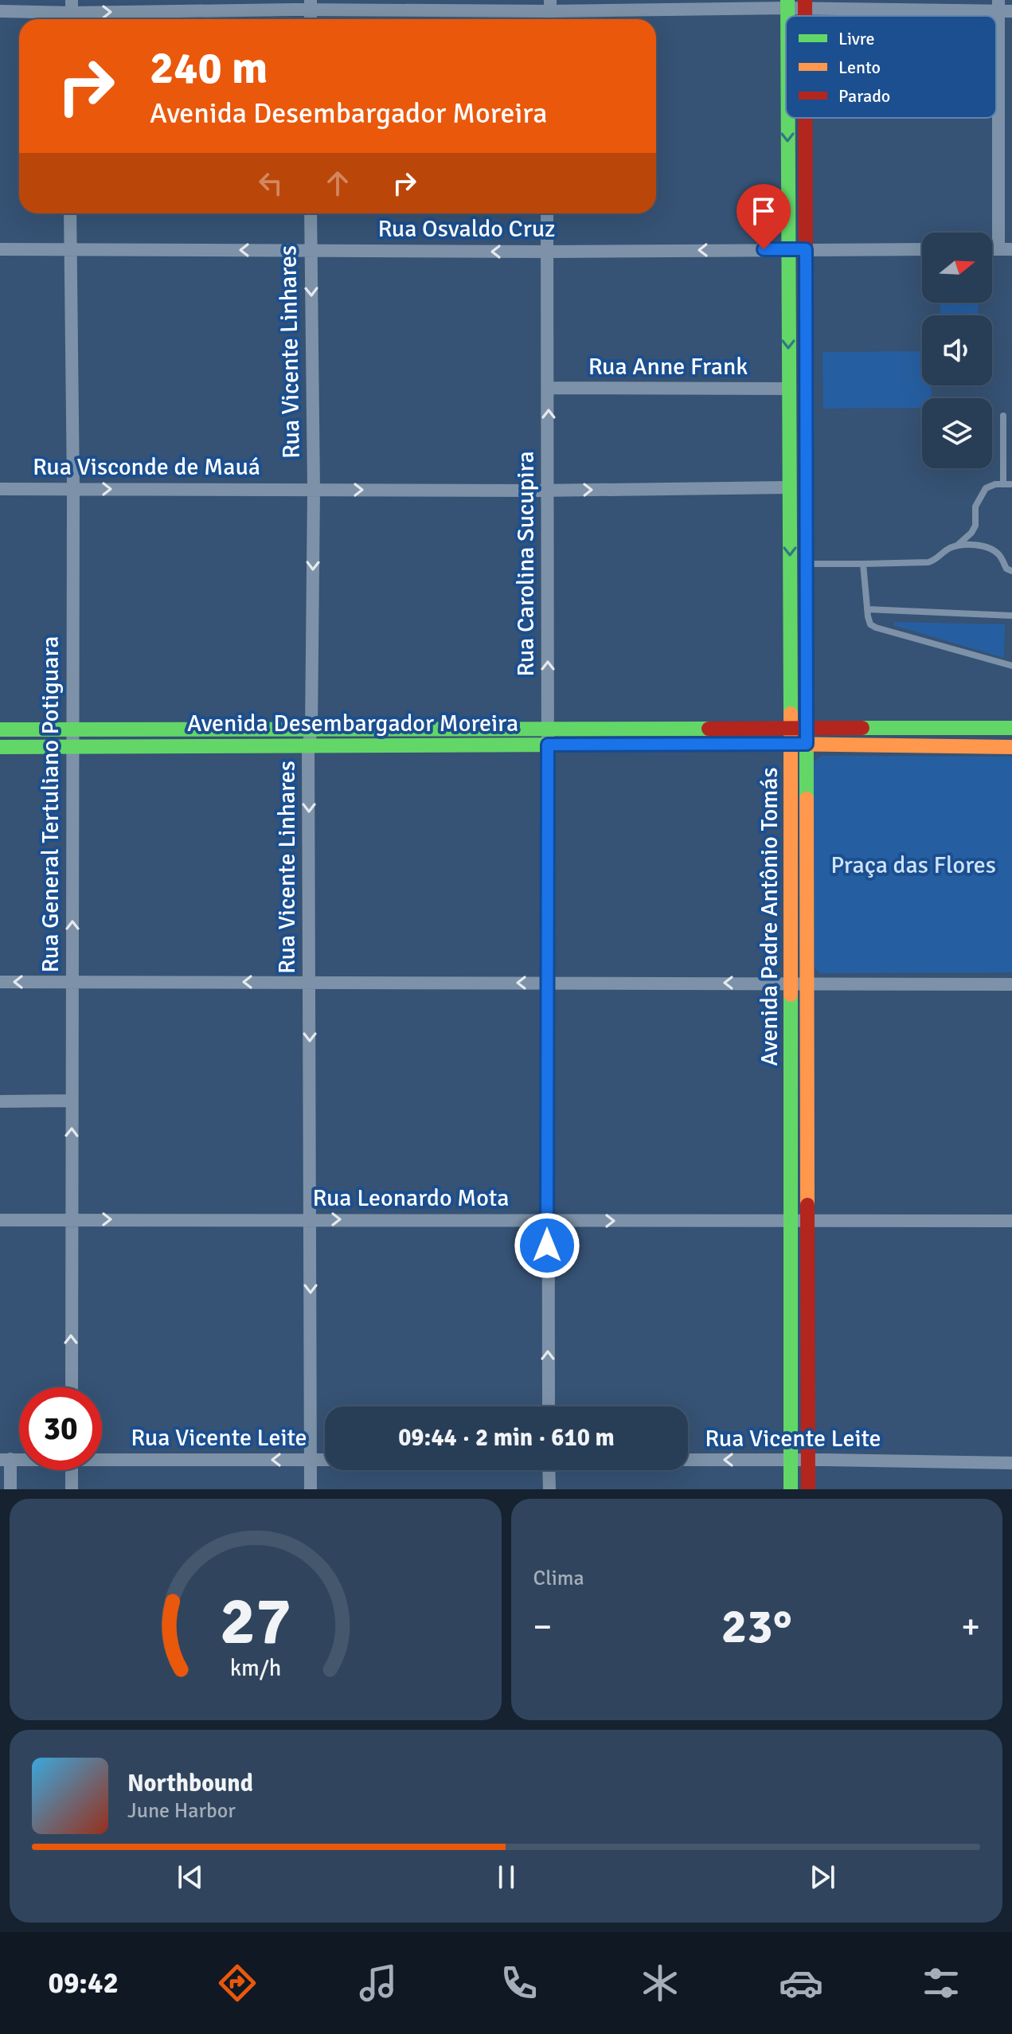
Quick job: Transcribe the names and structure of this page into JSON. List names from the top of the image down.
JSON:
{
  "streets": {
    "main road": ["Avenida Desembargador Moreira", "Avenida Padre Antônio Tomás"],
    "street": [
      "Rua Osvaldo Cruz",
      "Rua Vicente Linhares",
      "Rua Anne Frank",
      "Rua Visconde de Mauá",
      "Rua Carolina Sucupira",
      "Rua General Tertuliano Potiguara",
      "Rua Leonardo Mota",
      "Rua Vicente Leite"
    ]
  },
  "crossings": [
    ["Rua Osvaldo Cruz", "Rua Vicente Linhares"],
    ["Rua Osvaldo Cruz", "Rua Carolina Sucupira"],
    ["Rua Osvaldo Cruz", "Rua General Tertuliano Potiguara"],
    ["Rua Osvaldo Cruz", "Avenida Padre Antônio Tomás"],
    ["Rua Vicente Linhares", "Rua Visconde de Mauá"],
    ["Rua Vicente Linhares", "Avenida Desembargador Moreira"],
    ["Rua Vicente Linhares", "Rua Leonardo Mota"],
    ["Rua Vicente Linhares", "Rua Vicente Leite"],
    ["Rua Anne Frank", "Rua Carolina Sucupira"],
    ["Rua Anne Frank", "Avenida Padre Antônio Tomás"],
    ["Rua Visconde de Mauá", "Rua Carolina Sucupira"],
    ["Rua Visconde de Mauá", "Rua General Tertuliano Potiguara"],
    ["Rua Visconde de Mauá", "Avenida Padre Antônio Tomás"],
    ["Rua Carolina Sucupira", "Avenida Desembargador Moreira"],
    ["Rua Carolina Sucupira", "Rua Leonardo Mota"],
    ["Avenida Desembargador Moreira", "Rua General Tertuliano Potiguara"],
    ["Avenida Desembargador Moreira", "Avenida Padre Antônio Tomás"],
    ["Rua General Tertuliano Potiguara", "Rua Leonardo Mota"],
    ["Avenida Padre Antônio Tomás", "Rua Leonardo Mota"],
    ["Avenida Padre Antônio Tomás", "Rua Vicente Leite"]
  ],
  "one_way": [
    "Rua Osvaldo Cruz",
    "Rua Vicente Linhares",
    "Rua Visconde de Mauá",
    "Rua Carolina Sucupira",
    "Rua General Tertuliano Potiguara",
    "Rua Leonardo Mota",
    "Rua Vicente Leite"
  ],
  "parks": ["Praça das Flores"],
  "legend": ["Livre", "Lento", "Parado"],
  "north": "right",
  "page": {
    "turn": ["240 m", "Avenida Desembargador Moreira"],
    "limit": "30",
    "trip": "09:44 · 2 min · 610 m",
    "tile": "Clima",
    "heat": ["−", "23°", "+"],
    "song": ["Northbound", "June Harbor"],
    "tabs": "09:42",
    "gauge": ["27", "km/h"]
  }
}
